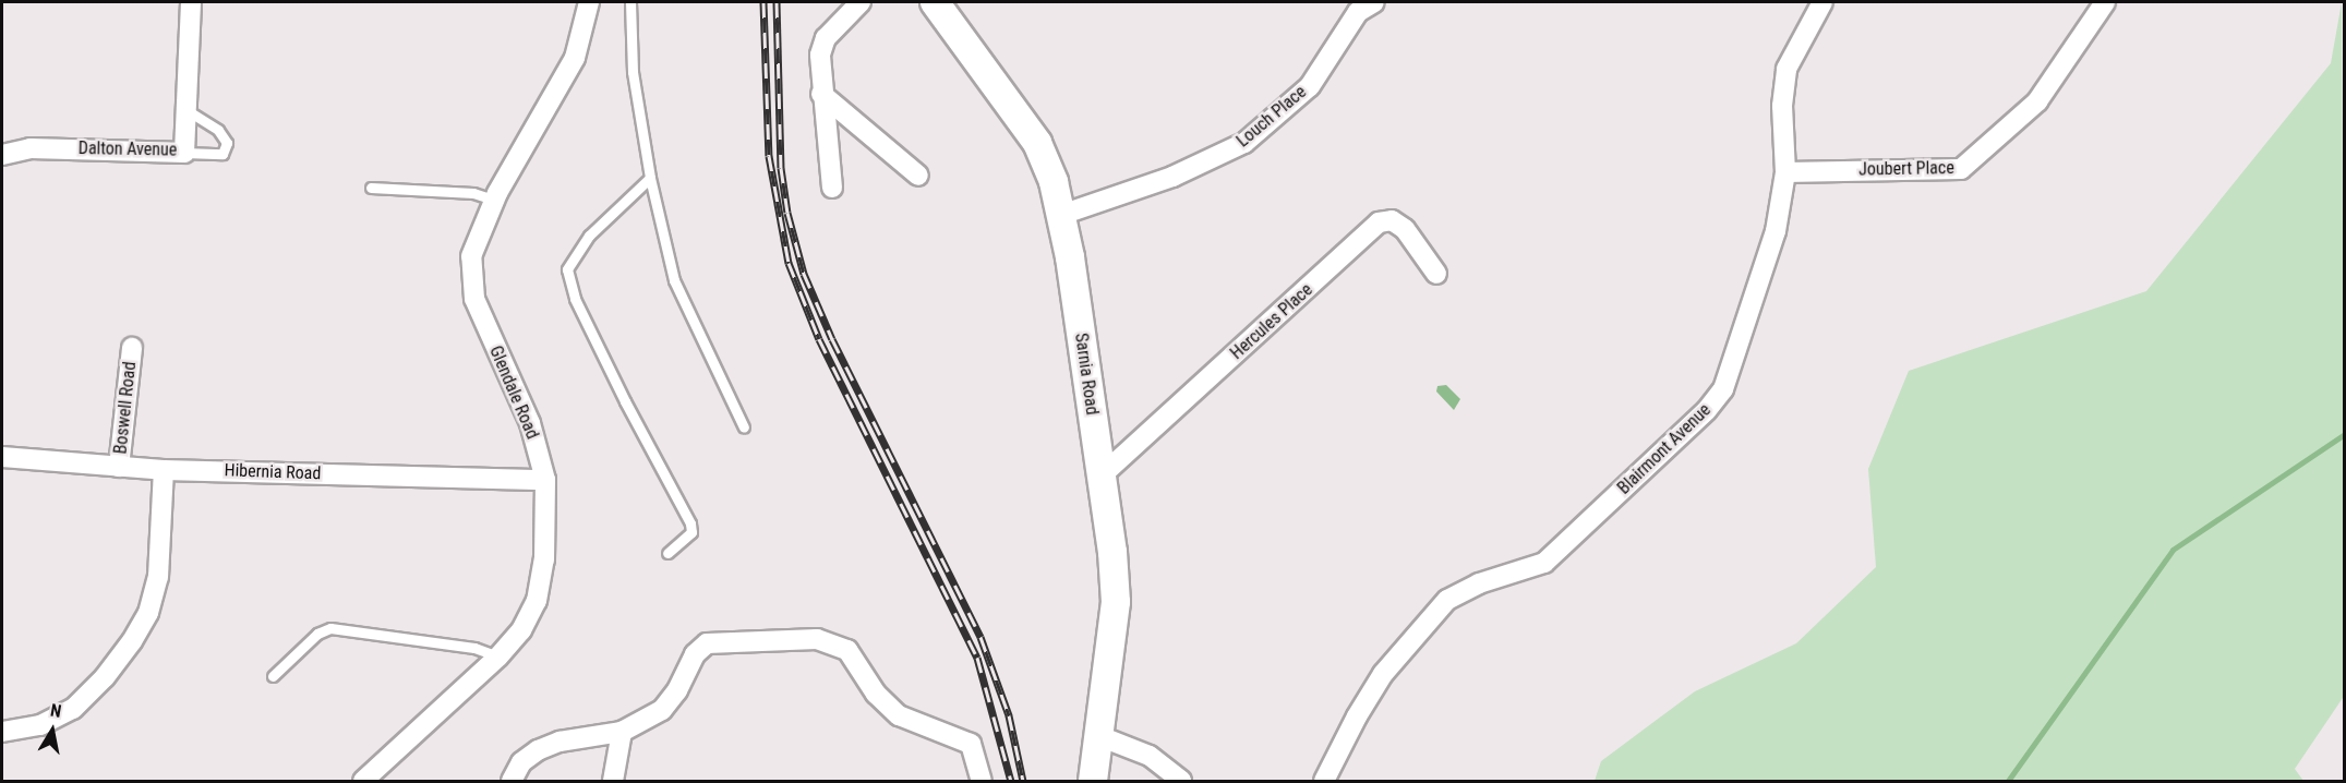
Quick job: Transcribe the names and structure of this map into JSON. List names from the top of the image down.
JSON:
{
  "streets": {
    "main road": ["Sarnia Road"],
    "street": [
      "Louch Place",
      "Dalton Avenue",
      "Joubert Place",
      "Hercules Place",
      "Glendale Road",
      "Boswell Road",
      "Blairmont Avenue",
      "Hibernia Road"
    ]
  },
  "crossings": [
    ["Louch Place", "Sarnia Road"],
    ["Joubert Place", "Blairmont Avenue"],
    ["Hercules Place", "Sarnia Road"],
    ["Glendale Road", "Hibernia Road"],
    ["Boswell Road", "Hibernia Road"]
  ],
  "north": "top"
}
